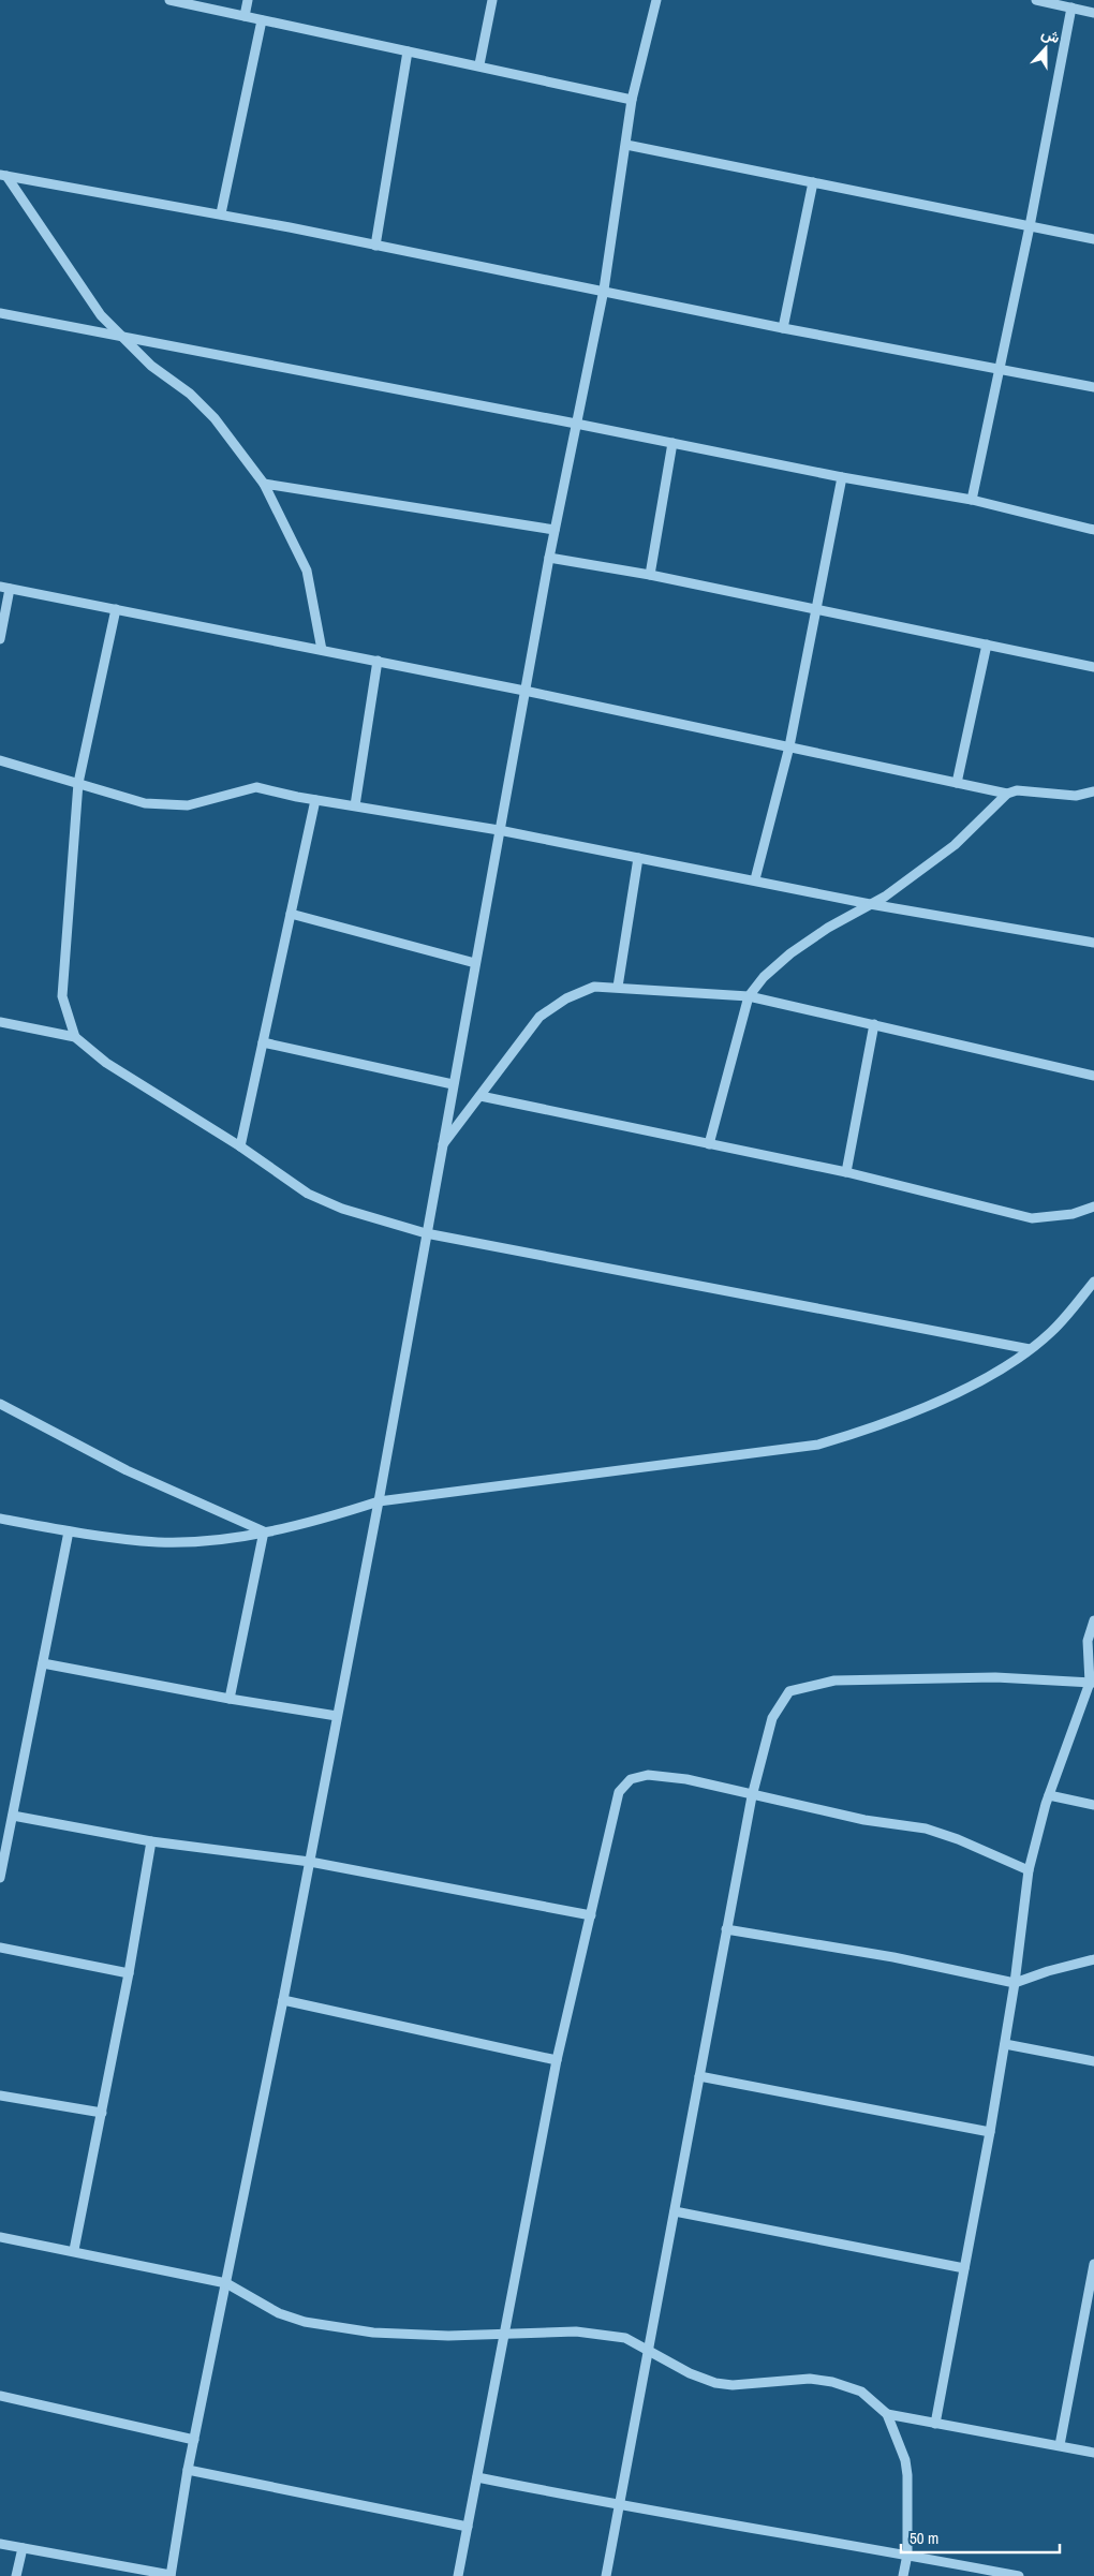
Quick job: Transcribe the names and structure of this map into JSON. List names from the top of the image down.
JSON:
{
  "scale_bar": "50 m",
  "north": "top"
}
